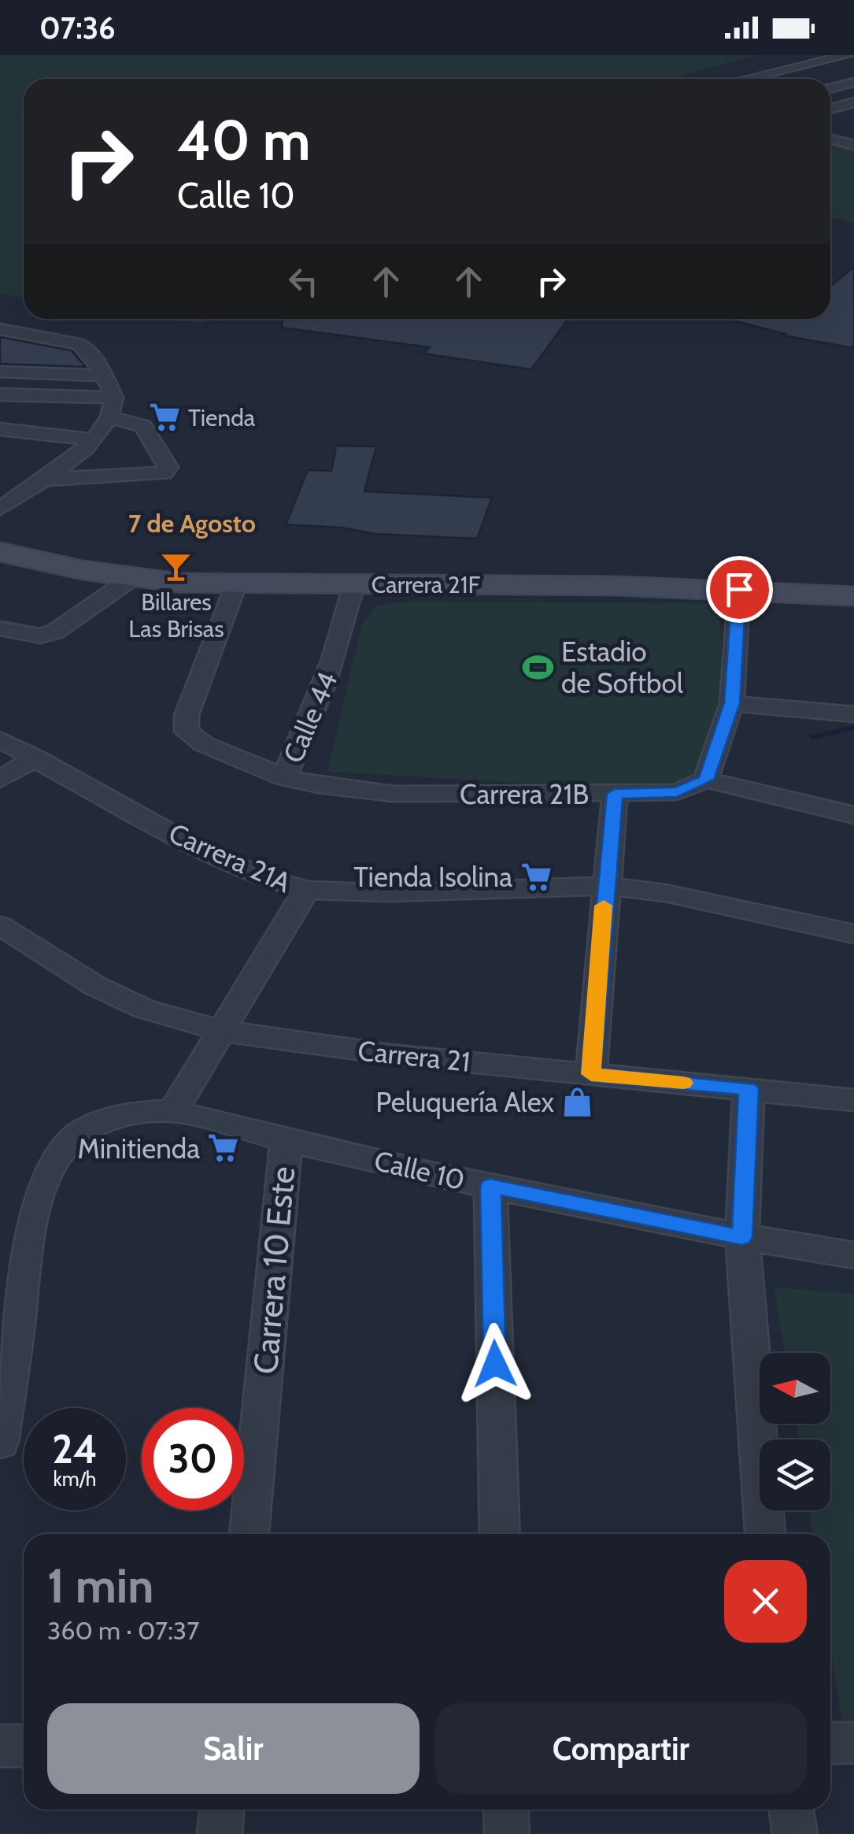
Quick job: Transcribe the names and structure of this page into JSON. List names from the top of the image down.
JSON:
{
  "streets": {
    "street": [
      "Carrera 21F",
      "Calle 44",
      "Carrera 21B",
      "Carrera 21A",
      "Carrera 21",
      "Calle 10",
      "Carrera 10 Este"
    ]
  },
  "crossings": [
    ["Carrera 21F", "Calle 44"],
    ["Calle 44", "Carrera 21B"],
    ["Calle 10", "Carrera 10 Este"]
  ],
  "districts": ["7 de Agosto"],
  "places": {
    "supermarket": ["Tienda", "Tienda Isolina", "Minitienda"],
    "bar": ["Billares Las Brisas"],
    "sports": ["Estadio de Softbol"],
    "shop": ["Peluquería Alex"]
  },
  "north": "left",
  "page": {
    "status": "07:36",
    "turn": ["40 m", "Calle 10"],
    "speed": "24 km/h",
    "limit": "30",
    "heading": ["1 min", "360 m · 07:37"],
    "buttons": ["Salir", "Compartir"]
  }
}
